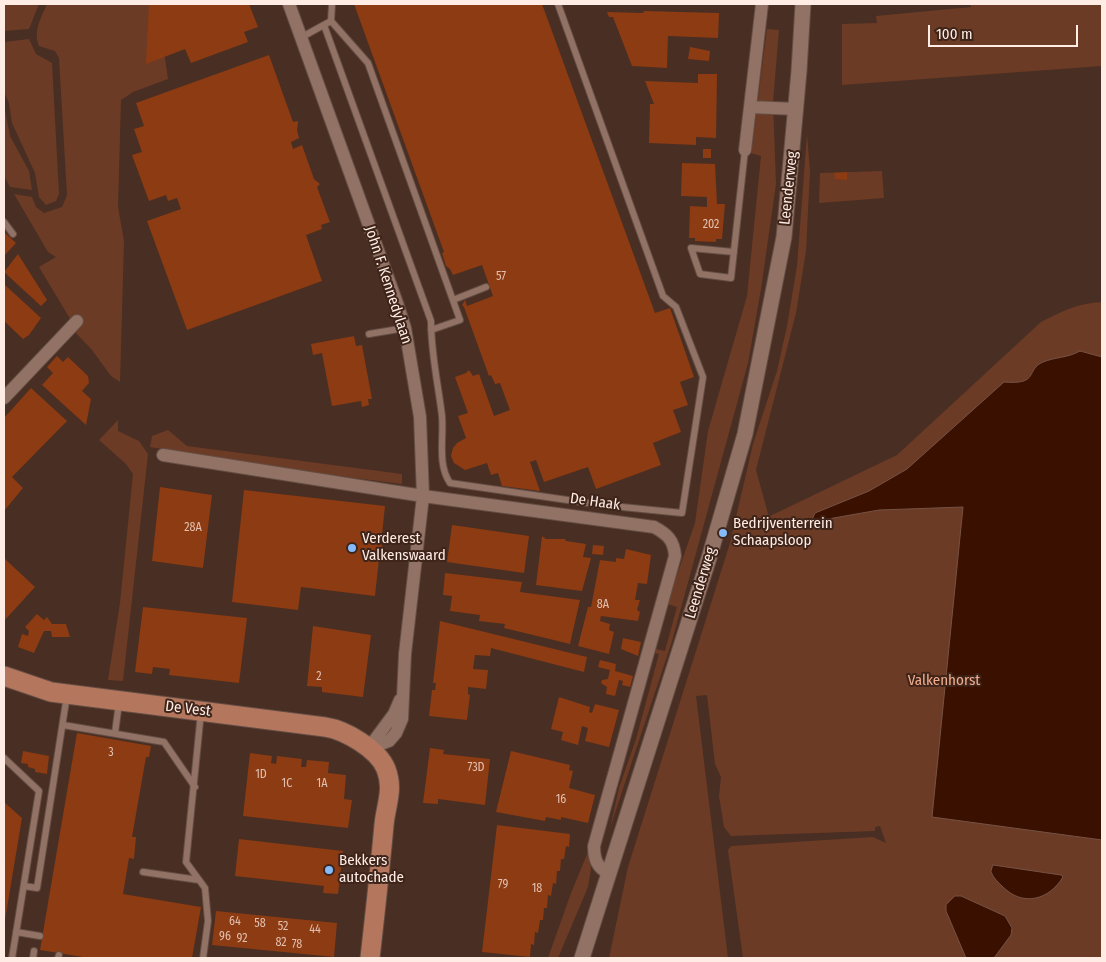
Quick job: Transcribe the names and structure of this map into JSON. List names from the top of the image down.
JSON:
{
  "streets": {
    "main road": ["De Vest"],
    "street": ["Leenderweg", "John F. Kennedylaan", "De Haak"]
  },
  "crossings": [
    ["Leenderweg", "De Haak"],
    ["John F. Kennedylaan", "De Haak"],
    ["John F. Kennedylaan", "De Vest"]
  ],
  "parks": ["Valkenhorst"],
  "places": ["Bedrijventerrein Schaapsloop", "Verderest Valkenswaard", "Bekkers autochade"],
  "house_numbers": [
    "202",
    "57",
    "28A",
    "8A",
    "2",
    "3",
    "73D",
    "1D",
    "1C",
    "1A",
    "16",
    "79",
    "18",
    "64",
    "58",
    "52",
    "44",
    "96",
    "92",
    "82",
    "78"
  ],
  "scale_bar": "100 m"
}
